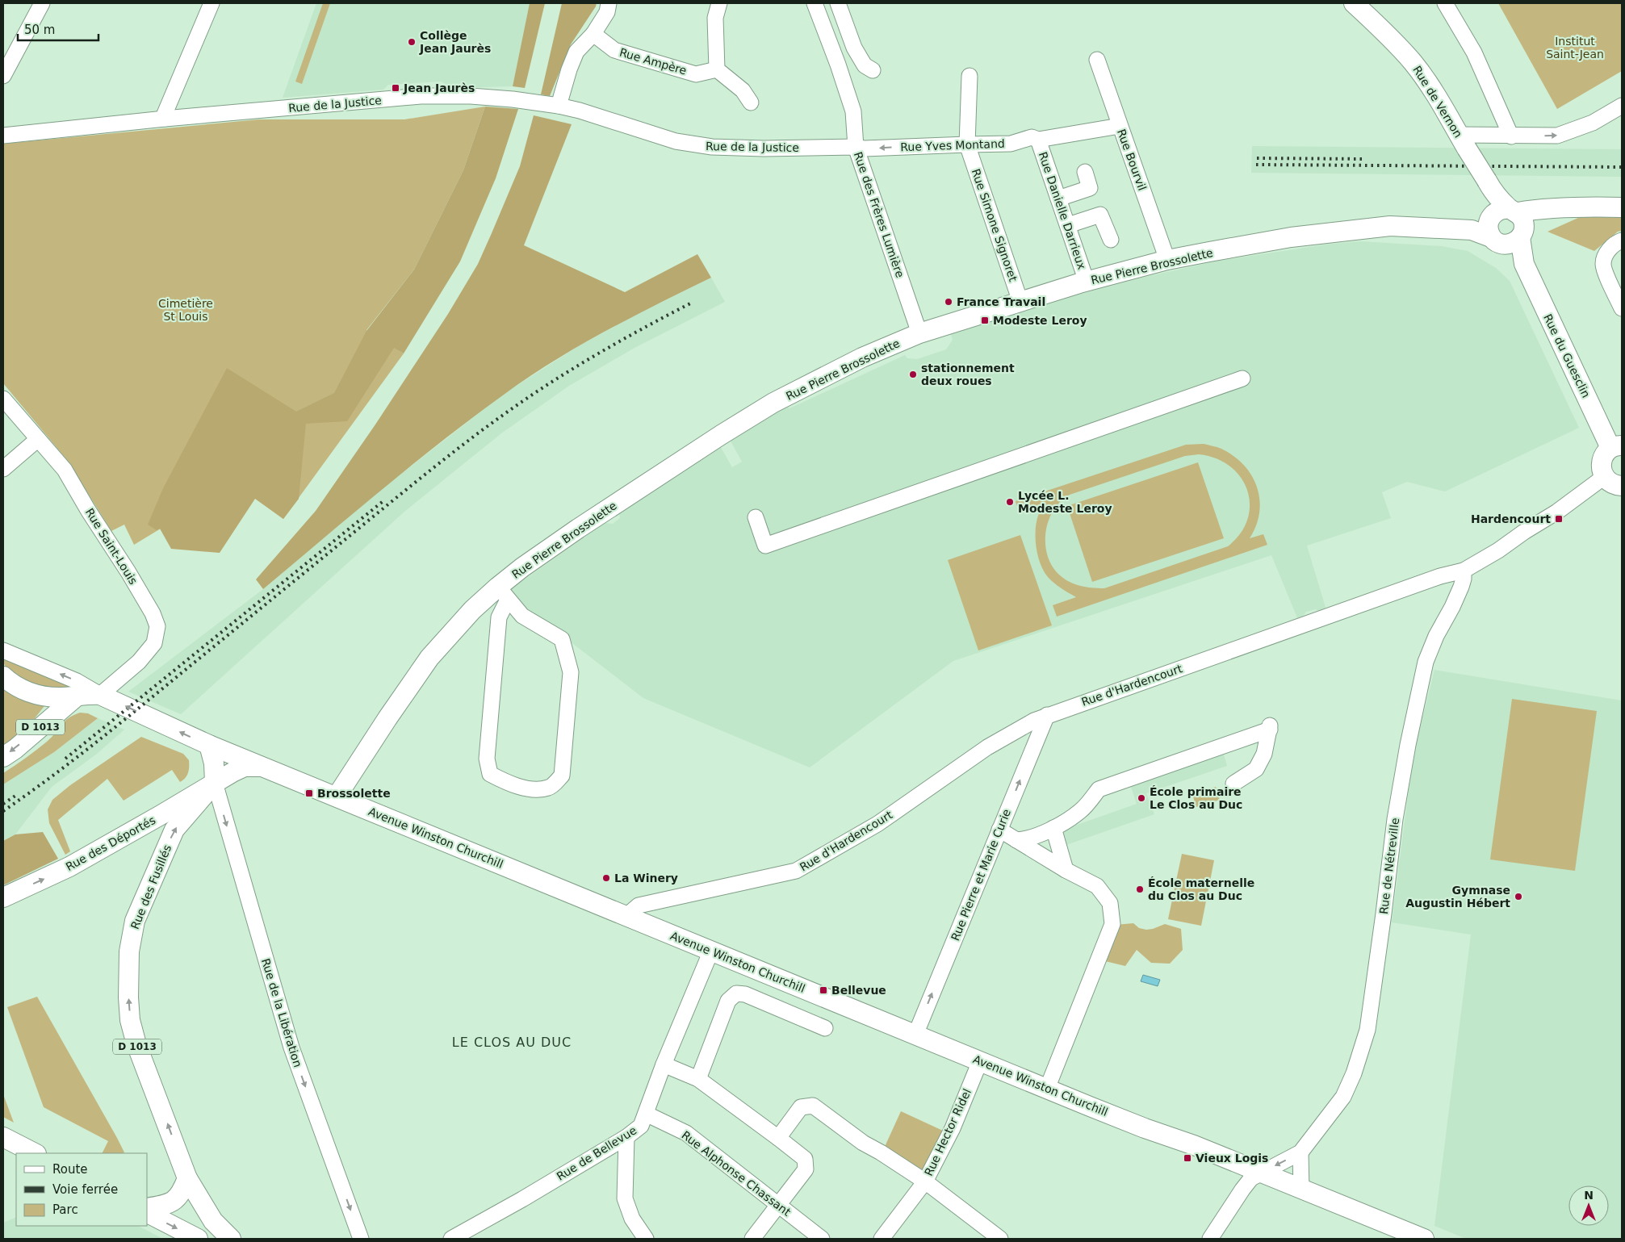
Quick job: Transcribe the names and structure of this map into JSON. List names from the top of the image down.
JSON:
{
  "streets": {
    "main road": [
      "Rue de Vernon",
      "Rue Pierre Brossolette",
      "Rue du Guesclin",
      "D 1013",
      "Avenue Winston Churchill",
      "Rue des Déportés",
      "Rue des Fusillés"
    ],
    "street": [
      "Rue Ampère",
      "Rue de la Justice",
      "Rue Yves Montand",
      "Rue Bourvil",
      "Rue Danielle Darrieux",
      "Rue des Frères Lumière",
      "Rue Simone Signoret",
      "Rue Saint-Louis",
      "Rue d'Hardencourt",
      "Rue de Nétreville",
      "Rue Pierre et Marie Curie",
      "Rue de la Libération",
      "Rue Hector Ridel",
      "Rue de Bellevue",
      "Rue Alphonse Chassant"
    ]
  },
  "crossings": [
    ["Rue de Vernon", "Rue Pierre Brossolette"],
    ["Rue de Vernon", "Rue du Guesclin"],
    ["Rue de la Justice", "Rue Yves Montand"],
    ["Rue de la Justice", "Rue des Frères Lumière"],
    ["Rue Yves Montand", "Rue Bourvil"],
    ["Rue Yves Montand", "Rue Danielle Darrieux"],
    ["Rue Yves Montand", "Rue des Frères Lumière"],
    ["Rue Yves Montand", "Rue Simone Signoret"],
    ["Rue Bourvil", "Rue Pierre Brossolette"],
    ["Rue Danielle Darrieux", "Rue Pierre Brossolette"],
    ["Rue des Frères Lumière", "Rue Pierre Brossolette"],
    ["Rue Simone Signoret", "Rue Pierre Brossolette"],
    ["Rue Pierre Brossolette", "Rue du Guesclin"],
    ["Rue Pierre Brossolette", "Avenue Winston Churchill"],
    ["Rue Saint-Louis", "Avenue Winston Churchill"],
    ["Rue d'Hardencourt", "Avenue Winston Churchill"],
    ["Rue d'Hardencourt", "Rue de Nétreville"],
    ["Rue d'Hardencourt", "Rue Pierre et Marie Curie"],
    ["Avenue Winston Churchill", "Rue des Déportés"],
    ["Avenue Winston Churchill", "Rue de Nétreville"],
    ["Avenue Winston Churchill", "Rue Pierre et Marie Curie"],
    ["Avenue Winston Churchill", "Rue Hector Ridel"],
    ["Avenue Winston Churchill", "Rue de Bellevue"],
    ["Rue des Déportés", "Rue des Fusillés"],
    ["Rue des Déportés", "Rue de la Libération"],
    ["Rue des Fusillés", "Rue de la Libération"],
    ["Rue de Bellevue", "Rue Alphonse Chassant"]
  ],
  "one_way": [
    "Rue Yves Montand",
    "Rue Pierre et Marie Curie",
    "Rue des Fusillés",
    "Rue de la Libération"
  ],
  "districts": ["LE CLOS AU DUC"],
  "parks": ["Institut Saint-Jean", "Cimetière St Louis"],
  "places": {
    "other": [
      "Collège Jean Jaurès",
      "France Travail",
      "stationnement deux roues",
      "Lycée L. Modeste Leroy",
      "École primaire Le Clos au Duc",
      "La Winery",
      "École maternelle du Clos au Duc",
      "Gymnase Augustin Hébert"
    ],
    "transit": [
      "Jean Jaurès",
      "Modeste Leroy",
      "Hardencourt",
      "Brossolette",
      "Bellevue",
      "Vieux Logis"
    ]
  },
  "legend": ["Route", "Voie ferrée", "Parc"],
  "scale_bar": "50 m",
  "north": "top"
}
